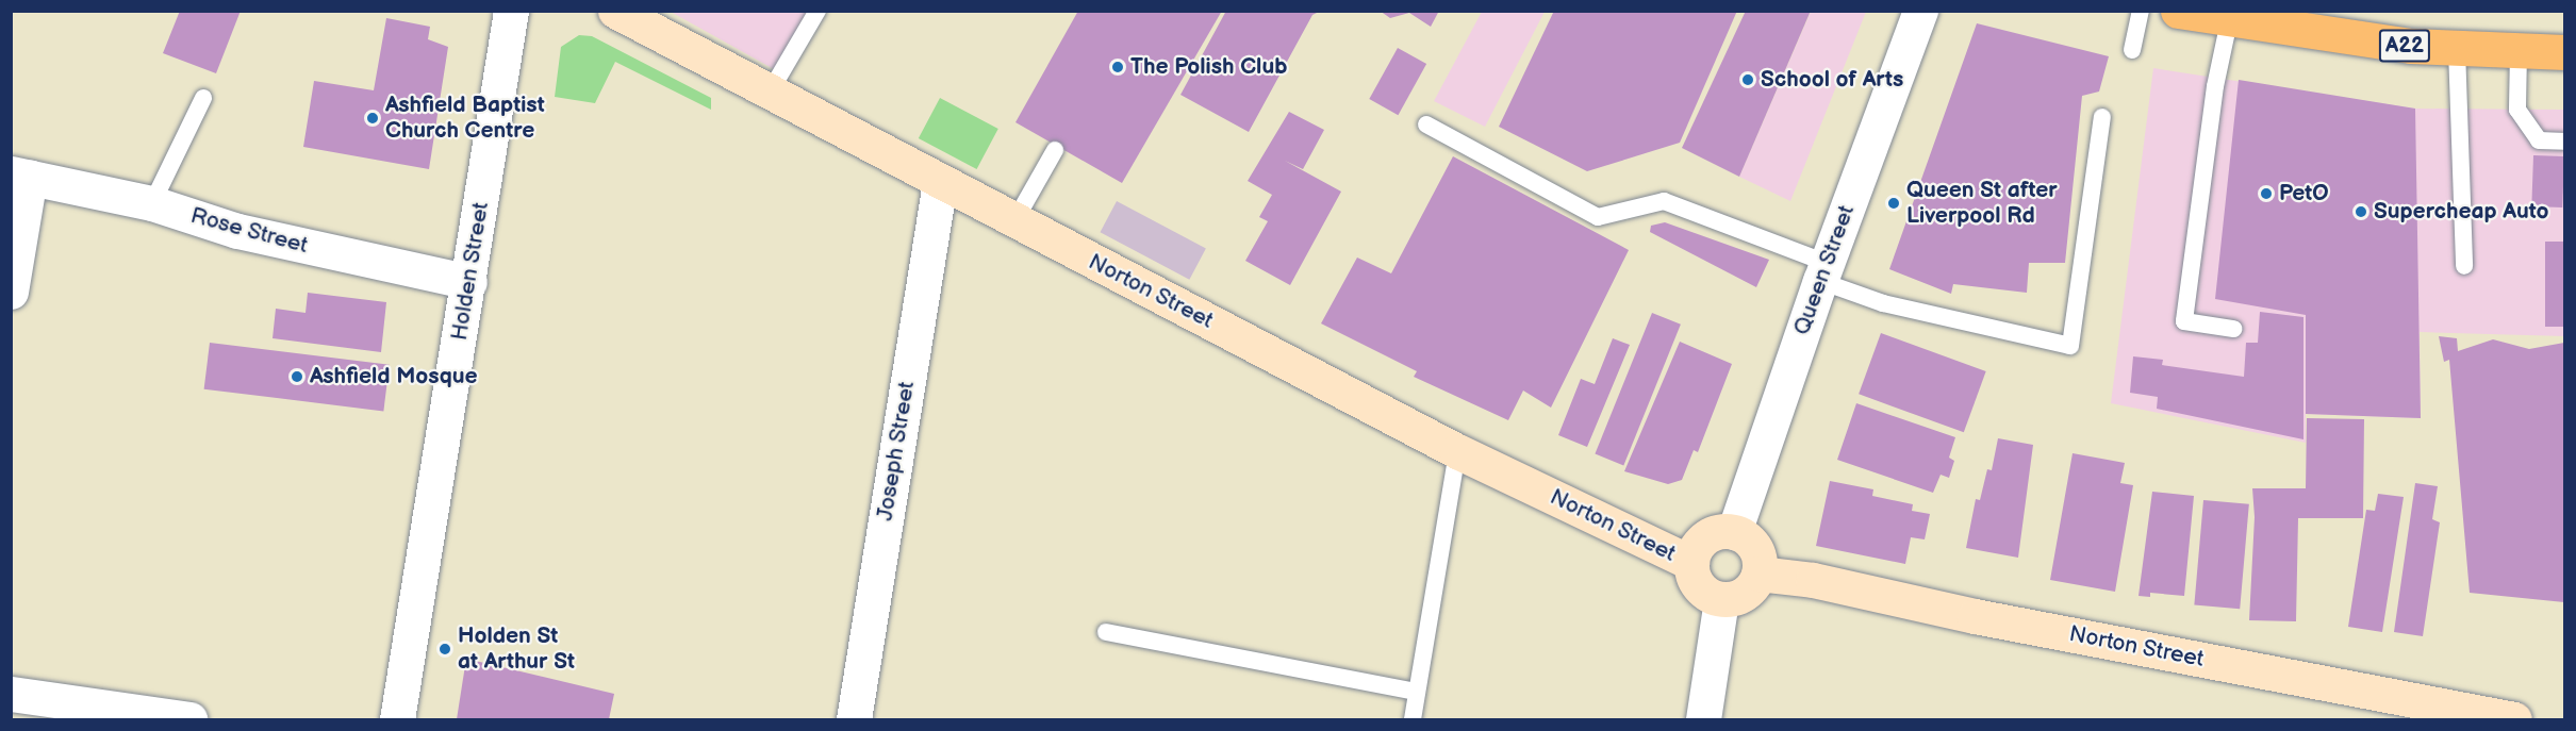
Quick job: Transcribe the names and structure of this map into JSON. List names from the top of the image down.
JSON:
{
  "streets": {
    "highway": ["A22"],
    "main road": ["Norton Street"],
    "street": [
      "Rose Street",
      "Queen Street",
      "Holden Street",
      "Joseph Street"
    ]
  },
  "crossings": [
    ["Rose Street", "Holden Street"],
    ["Queen Street", "Norton Street"],
    ["Norton Street", "Joseph Street"]
  ],
  "places": [
    "The Polish Club",
    "School of Arts",
    "Ashfield Baptist Church Centre",
    "PetO",
    "Queen St after Liverpool Rd",
    "Supercheap Auto",
    "Ashfield Mosque",
    "Holden St at Arthur St"
  ]
}
